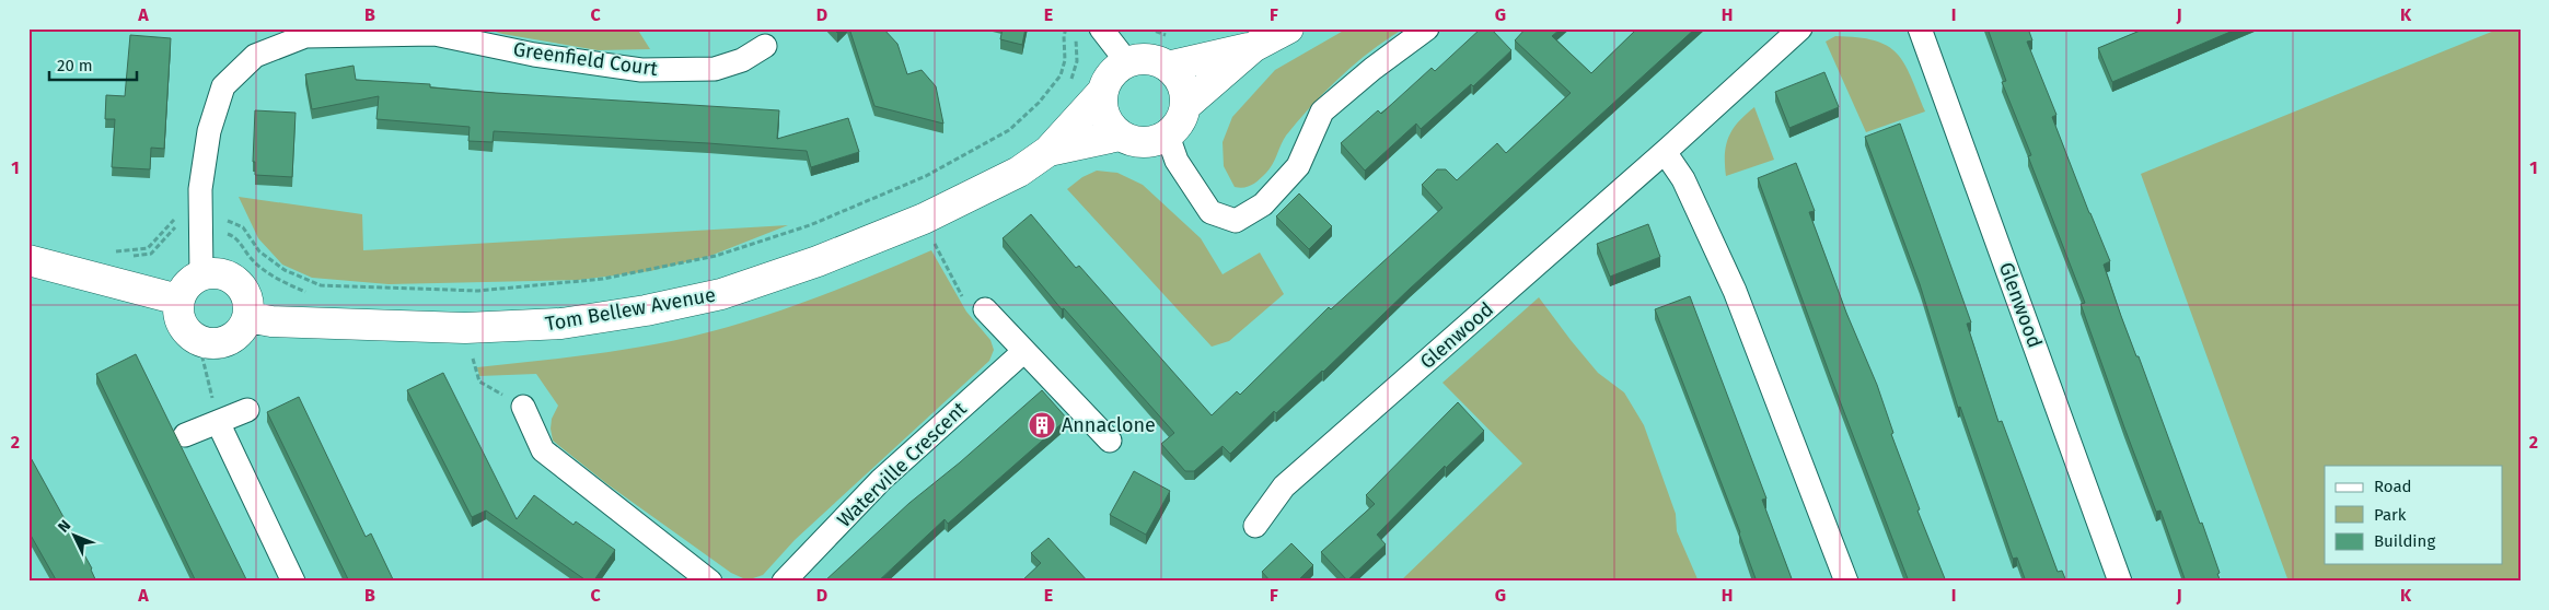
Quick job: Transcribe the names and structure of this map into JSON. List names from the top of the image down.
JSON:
{
  "streets": {
    "street": [
      "Greenfield Court",
      "Glenwood",
      "Tom Bellew Avenue",
      "Waterville Crescent"
    ]
  },
  "crossings": [
    ["Greenfield Court", "Tom Bellew Avenue"]
  ],
  "places": {
    "building": ["Annaclone"]
  },
  "legend": ["Road", "Park", "Building"],
  "scale_bar": "20 m",
  "north": "top left",
  "grid": {
    "columns": [
      "A",
      "B",
      "C",
      "D",
      "E",
      "F",
      "G",
      "H",
      "I",
      "J",
      "K"
    ],
    "rows": ["1", "2"]
  }
}
